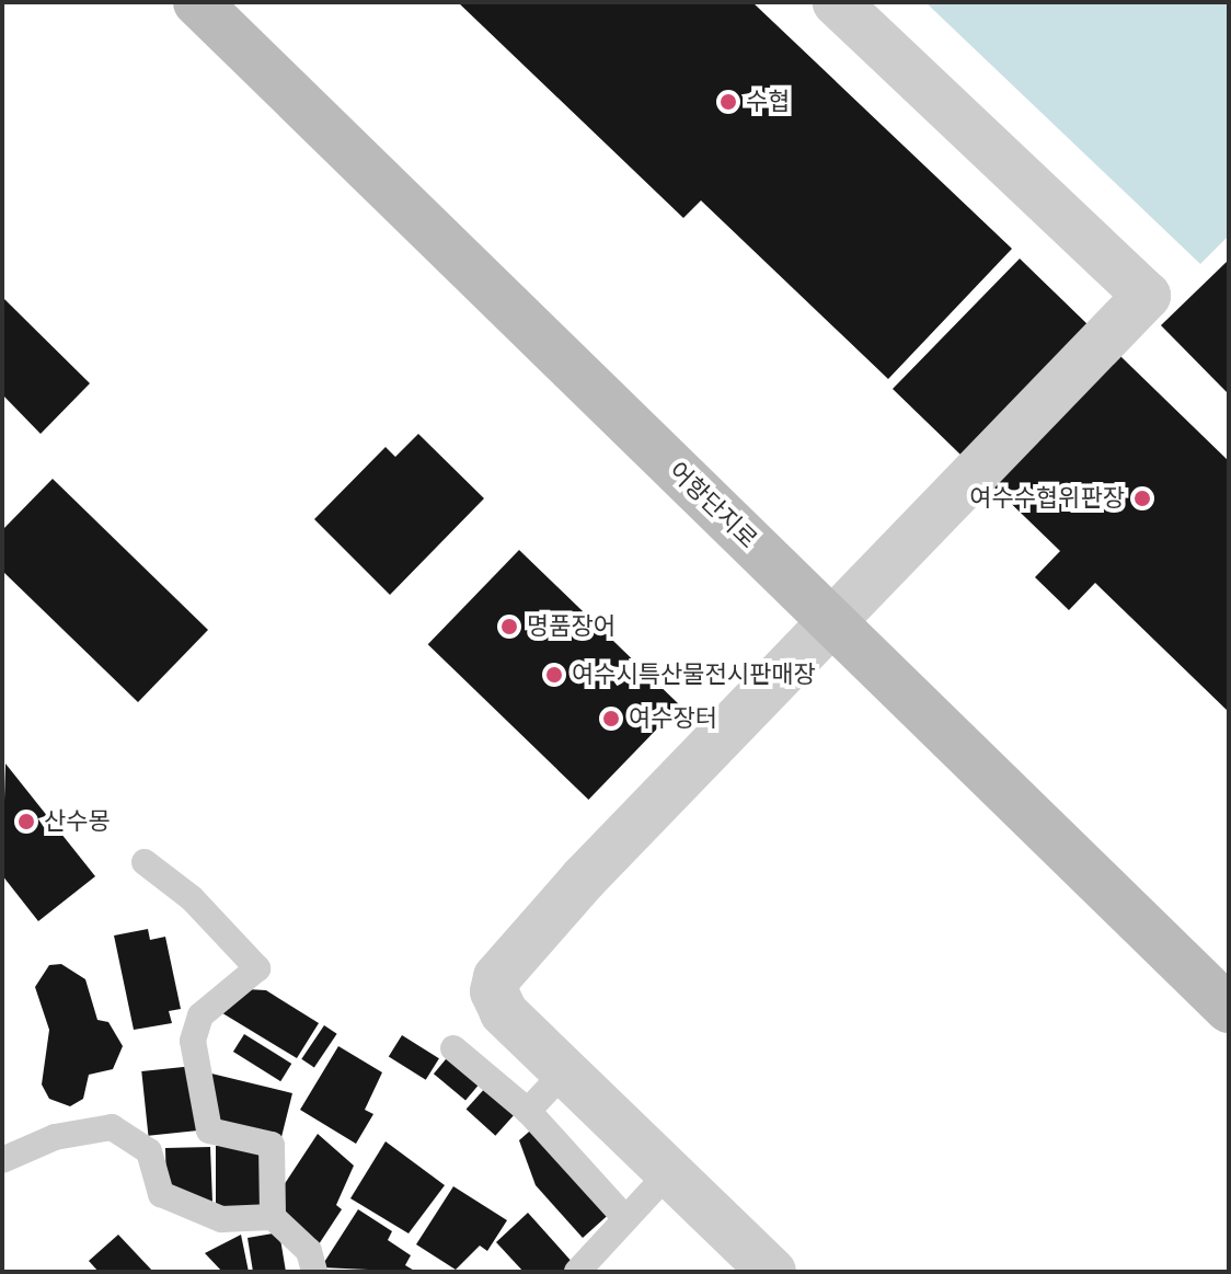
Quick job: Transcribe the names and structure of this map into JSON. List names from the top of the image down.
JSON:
{
  "streets": {
    "street": ["어항단지로"]
  },
  "places": [
    "수협",
    "여수수협위판장",
    "명품장어",
    "여수시특산물전시판매장",
    "여수장터",
    "산수몽"
  ]
}
